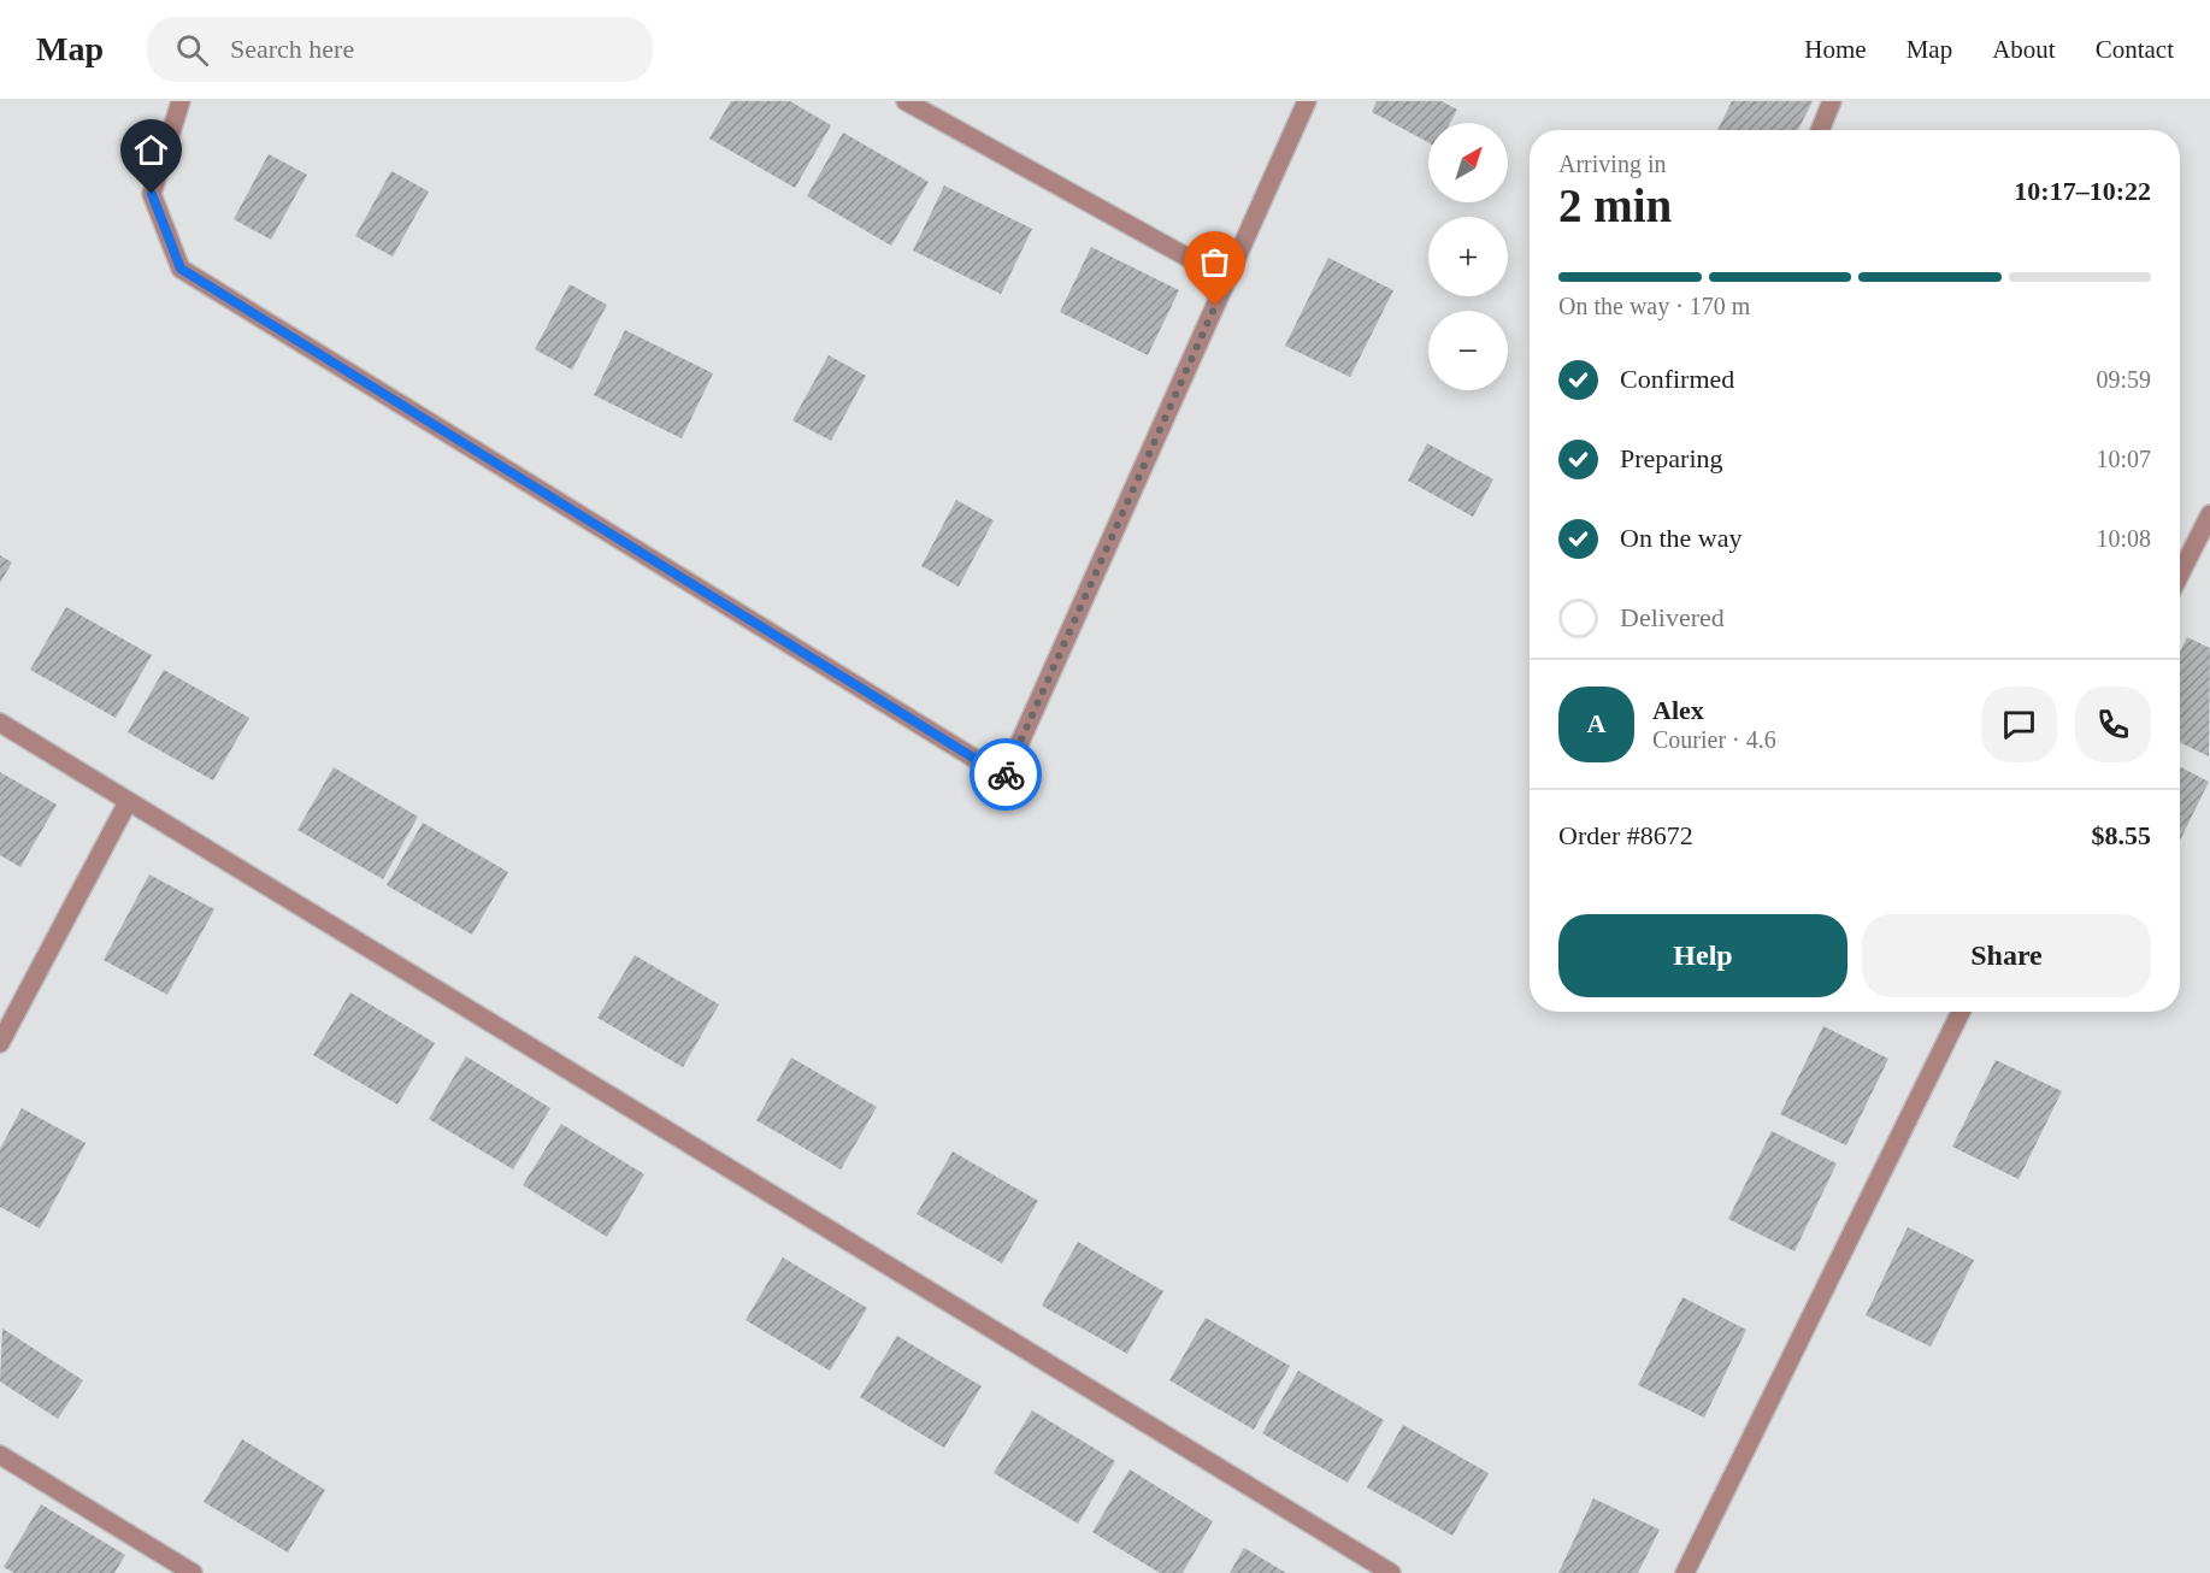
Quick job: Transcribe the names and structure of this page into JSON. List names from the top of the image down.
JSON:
{
  "north": "top right",
  "page": {
    "header": "Map",
    "search": "Search here",
    "nav": [
      "Home",
      "Map",
      "About",
      "Contact"
    ],
    "map_buttons": ["+", "−"],
    "heading": ["2 min", "Arriving in", "10:17–10:22"],
    "panel": [
      "Alex",
      "Courier · 4.6",
      "Order #8672",
      "$8.55"
    ],
    "bar": "On the way · 170 m",
    "list": [
      ["Confirmed", "09:59"],
      ["Preparing", "10:07"],
      ["On the way", "10:08"],
      "Delivered"
    ],
    "round": "A",
    "buttons": ["Help", "Share"]
  }
}
